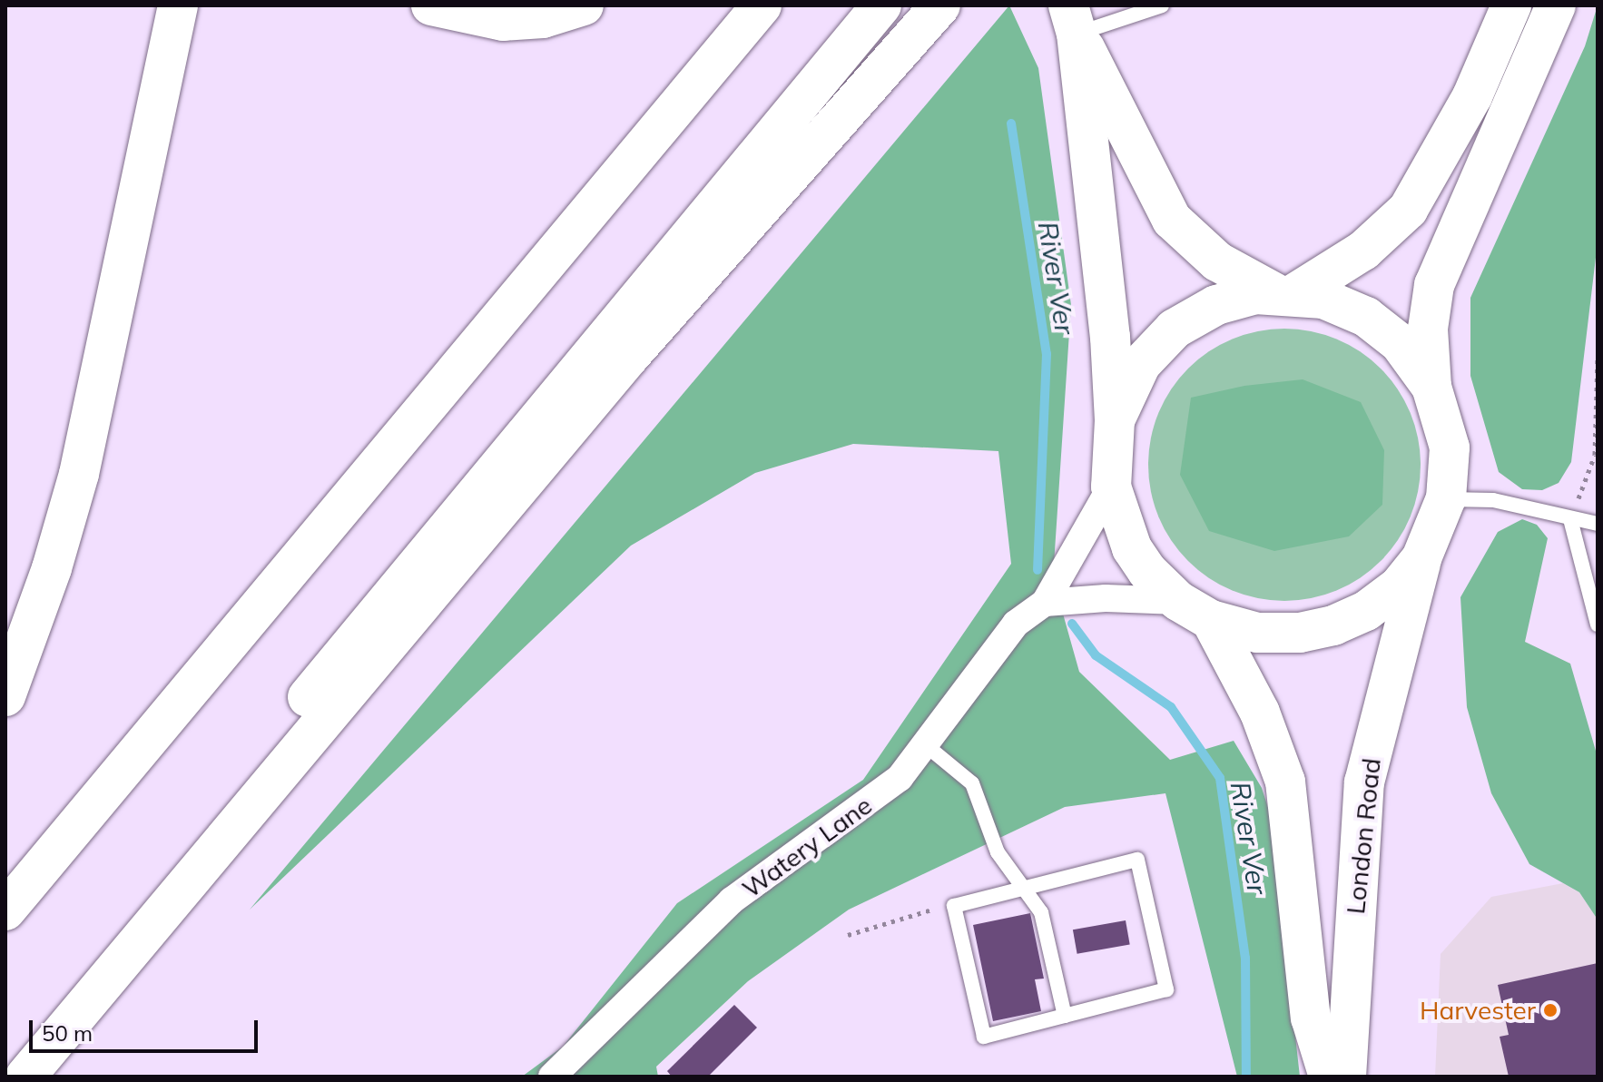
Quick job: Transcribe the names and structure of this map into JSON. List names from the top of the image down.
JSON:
{
  "streets": {
    "main road": ["London Road"],
    "street": ["Watery Lane"]
  },
  "water": ["River Ver"],
  "places": ["Harvester"],
  "scale_bar": "50 m"
}
